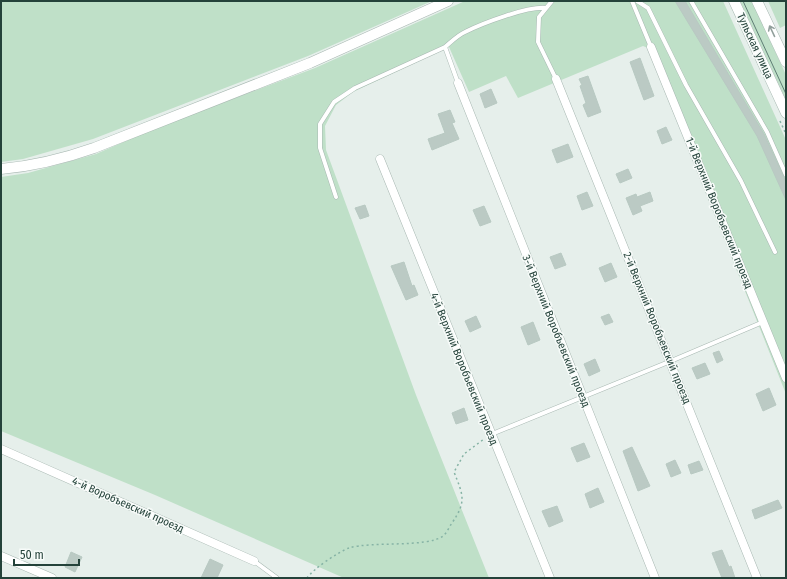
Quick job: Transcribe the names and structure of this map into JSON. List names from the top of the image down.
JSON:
{
  "streets": {
    "street": [
      "Тульская улица",
      "1-й Верхний Воробъевский проезд",
      "2-й Верхний Воробъевский проезд",
      "3-й Верхний Воробъевский проезд",
      "4-й Верхний Воробъевский проезд",
      "4-й Воробъевский проезд"
    ]
  },
  "scale_bar": "50 m"
}
